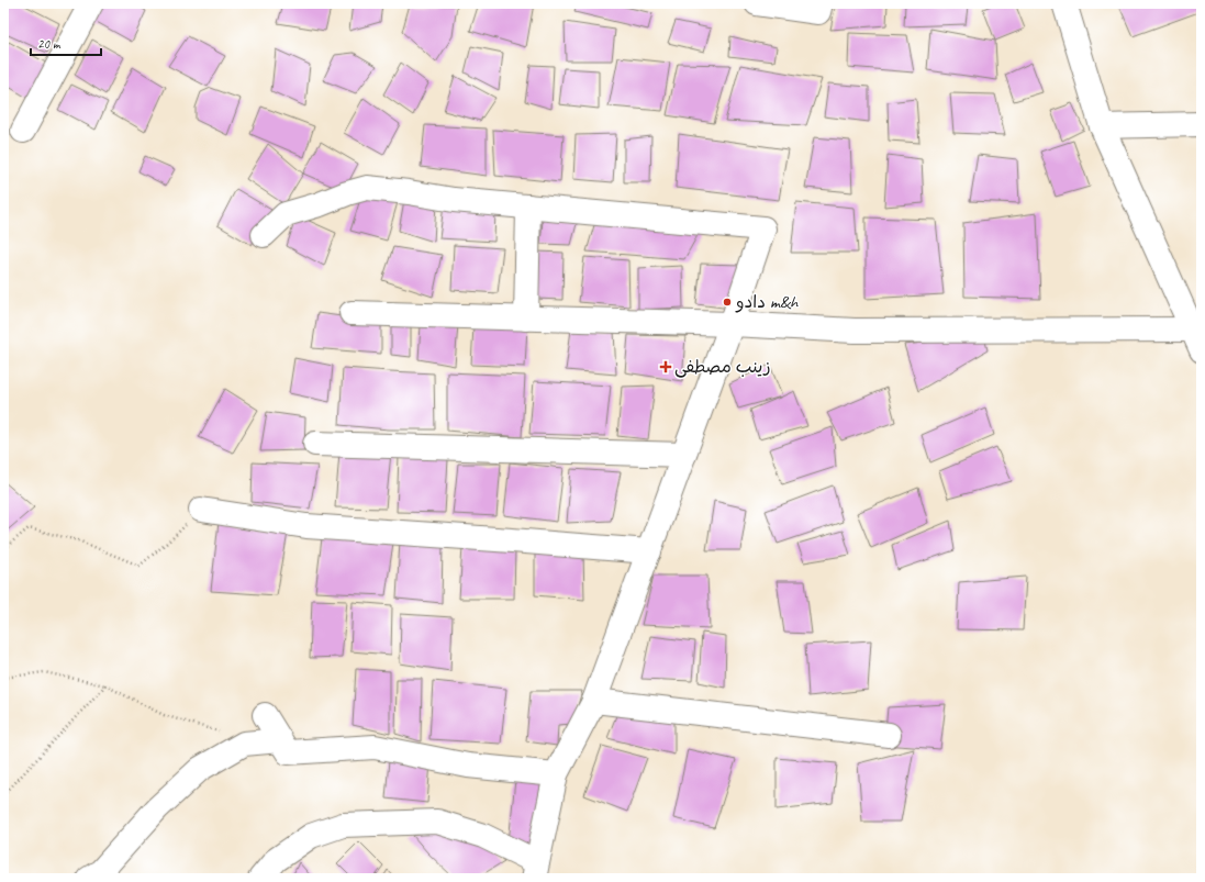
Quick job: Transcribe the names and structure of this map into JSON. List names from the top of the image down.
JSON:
{
  "places": {
    "other": ["دادو m&h"],
    "health": ["زينب مصطفى"]
  },
  "scale_bar": "20 m"
}
